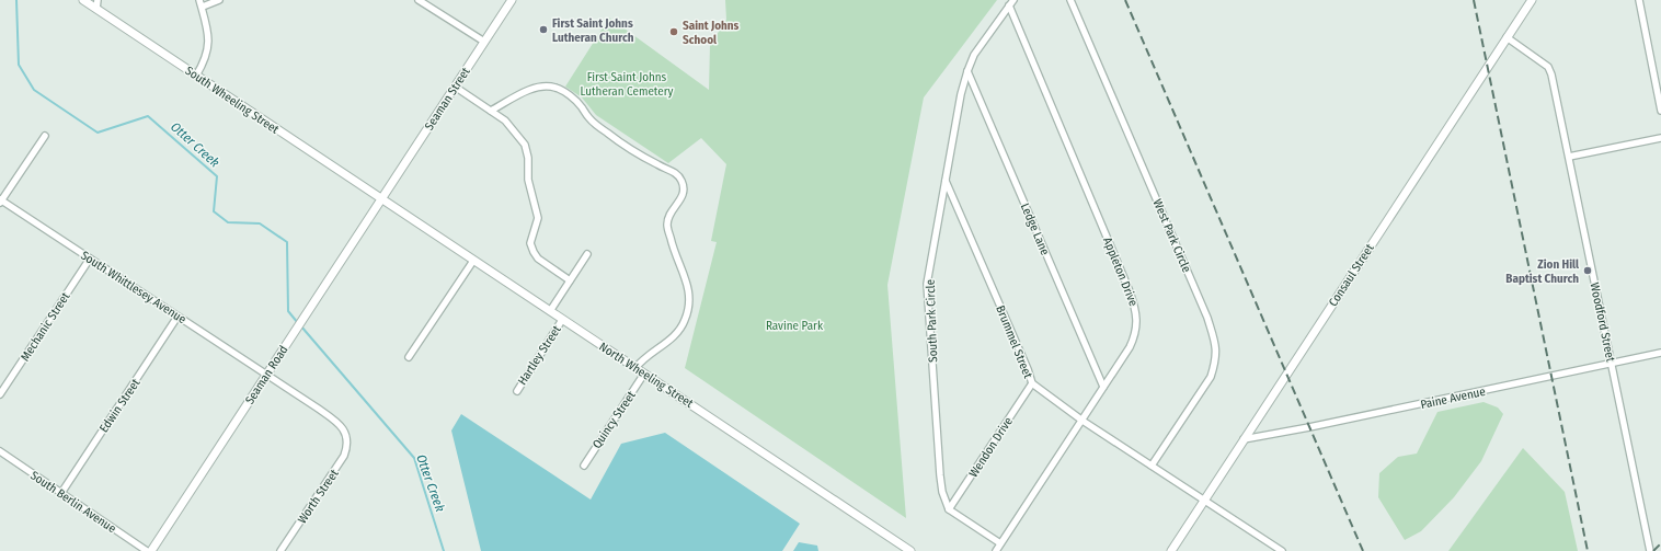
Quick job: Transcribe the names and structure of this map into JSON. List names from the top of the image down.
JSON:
{
  "streets": {
    "street": [
      "Seaman Street",
      "South Wheeling Street",
      "Ledge Lane",
      "West Park Circle",
      "Appleton Drive",
      "Consaul Street",
      "South Whittlesey Avenue",
      "South Park Circle",
      "Woodford Street",
      "Mechanic Street",
      "Brummel Street",
      "Hartley Street",
      "Seaman Road",
      "North Wheeling Street",
      "Paine Avenue",
      "Edwin Street",
      "Quincy Street",
      "Wendon Drive",
      "Worth Street",
      "South Berlin Avenue"
    ]
  },
  "crossings": [
    ["Seaman Street", "South Wheeling Street"],
    ["Seaman Street", "Seaman Road"],
    ["Seaman Street", "North Wheeling Street"],
    ["South Wheeling Street", "Seaman Road"],
    ["South Wheeling Street", "North Wheeling Street"],
    ["Ledge Lane", "Appleton Drive"],
    ["Ledge Lane", "South Park Circle"],
    ["West Park Circle", "Brummel Street"],
    ["Appleton Drive", "South Park Circle"],
    ["Appleton Drive", "Brummel Street"],
    ["Consaul Street", "Woodford Street"],
    ["Consaul Street", "Brummel Street"],
    ["Consaul Street", "Paine Avenue"],
    ["South Whittlesey Avenue", "Mechanic Street"],
    ["South Whittlesey Avenue", "Seaman Road"],
    ["South Whittlesey Avenue", "Edwin Street"],
    ["South Whittlesey Avenue", "Worth Street"],
    ["South Park Circle", "Brummel Street"],
    ["South Park Circle", "Wendon Drive"],
    ["Woodford Street", "Paine Avenue"],
    ["Brummel Street", "Wendon Drive"],
    ["Hartley Street", "North Wheeling Street"],
    ["Seaman Road", "North Wheeling Street"],
    ["North Wheeling Street", "Quincy Street"],
    ["Edwin Street", "South Berlin Avenue"]
  ],
  "water": ["Otter Creek"],
  "parks": ["First Saint Johns Lutheran Cemetery", "Ravine Park"],
  "places": ["First Saint Johns Lutheran Church", "Saint Johns School", "Zion Hill Baptist Church"]
}
